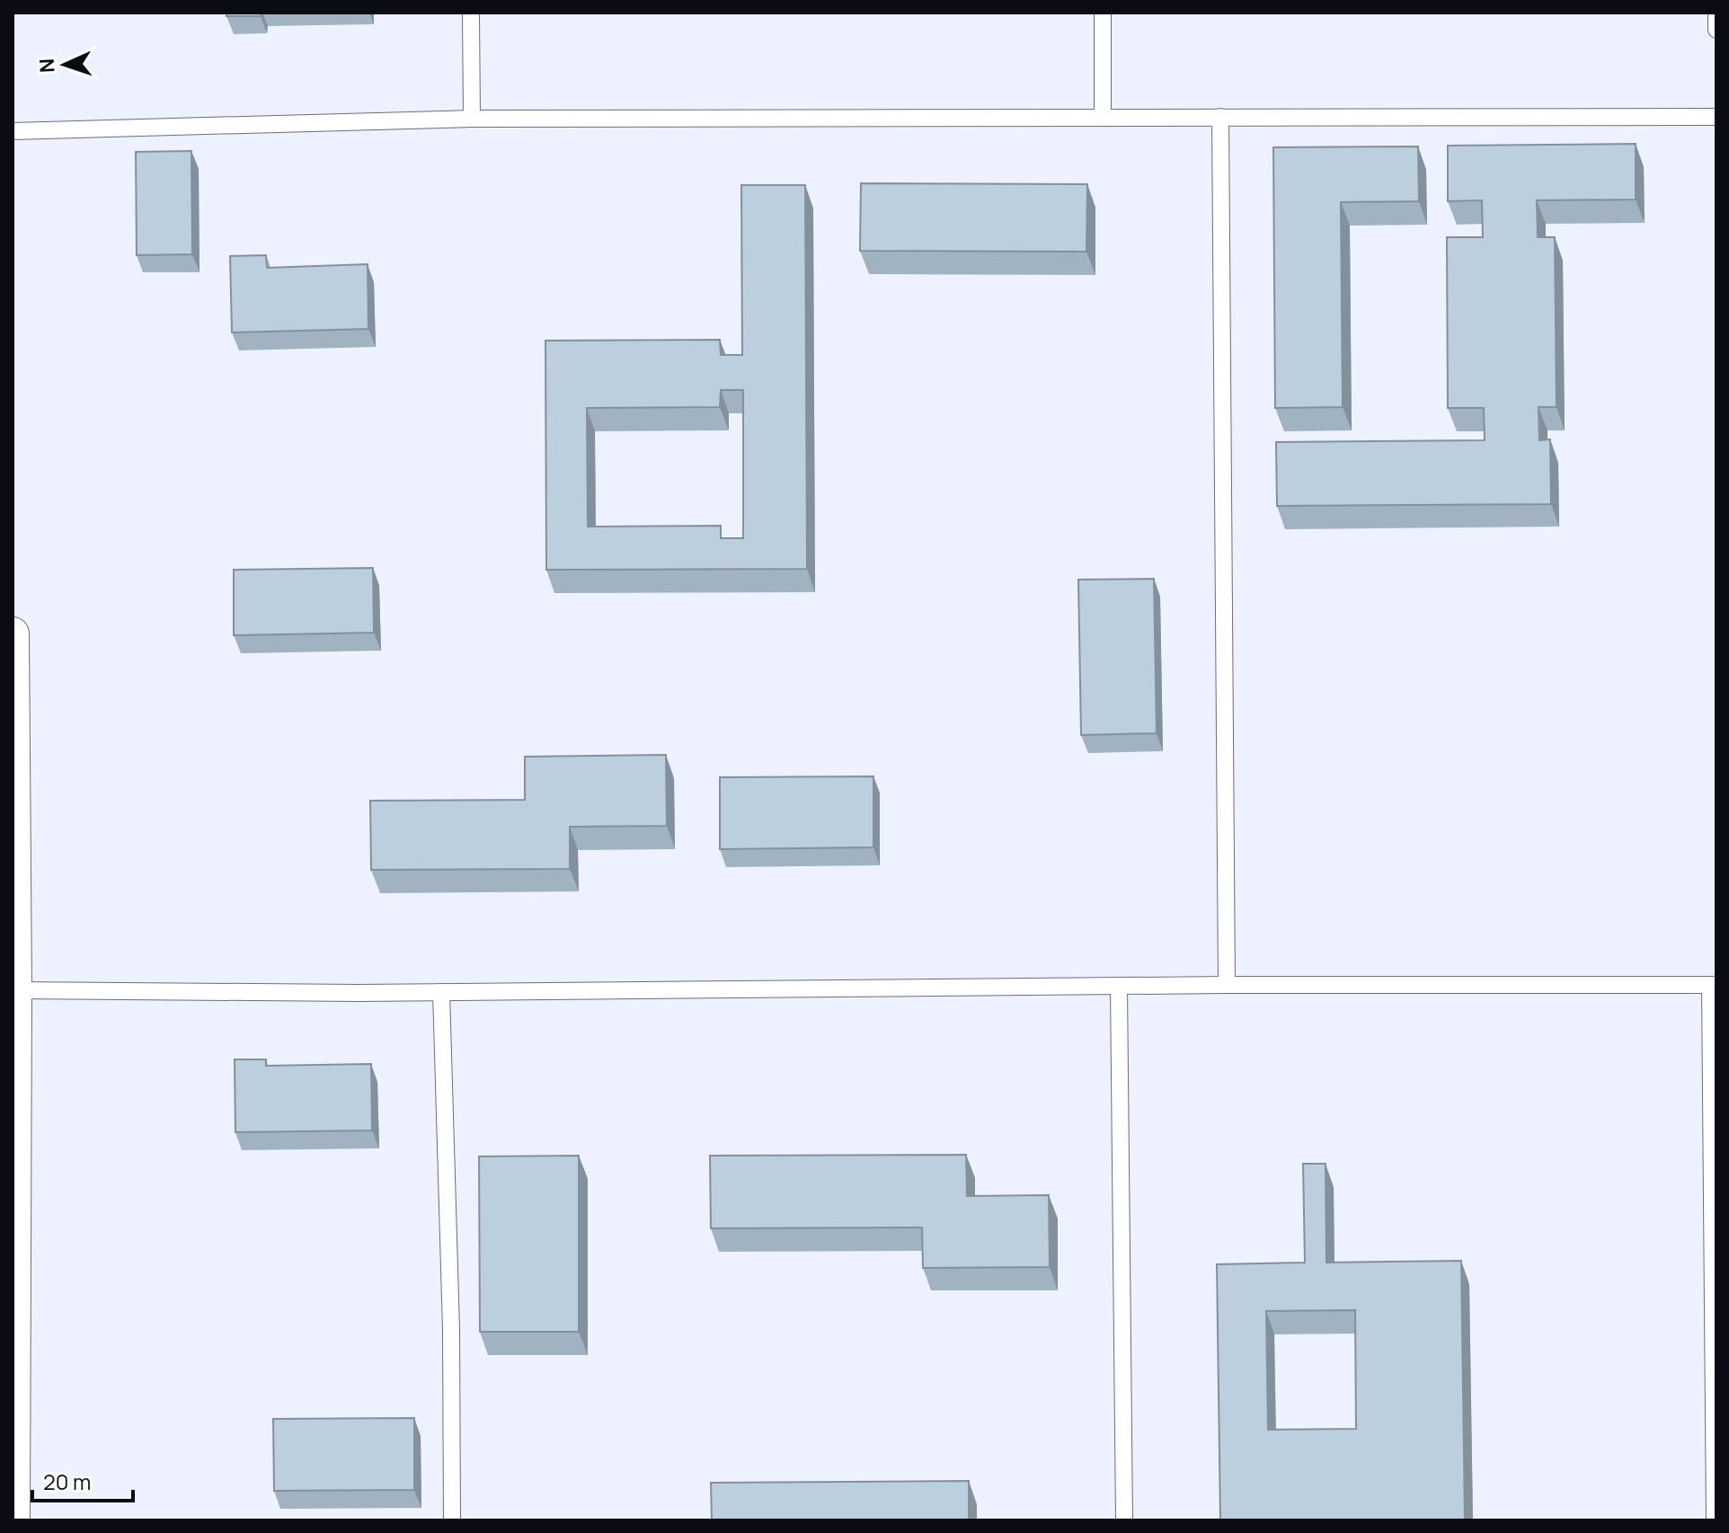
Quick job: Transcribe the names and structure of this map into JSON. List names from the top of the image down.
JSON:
{
  "scale_bar": "20 m",
  "north": "left"
}
